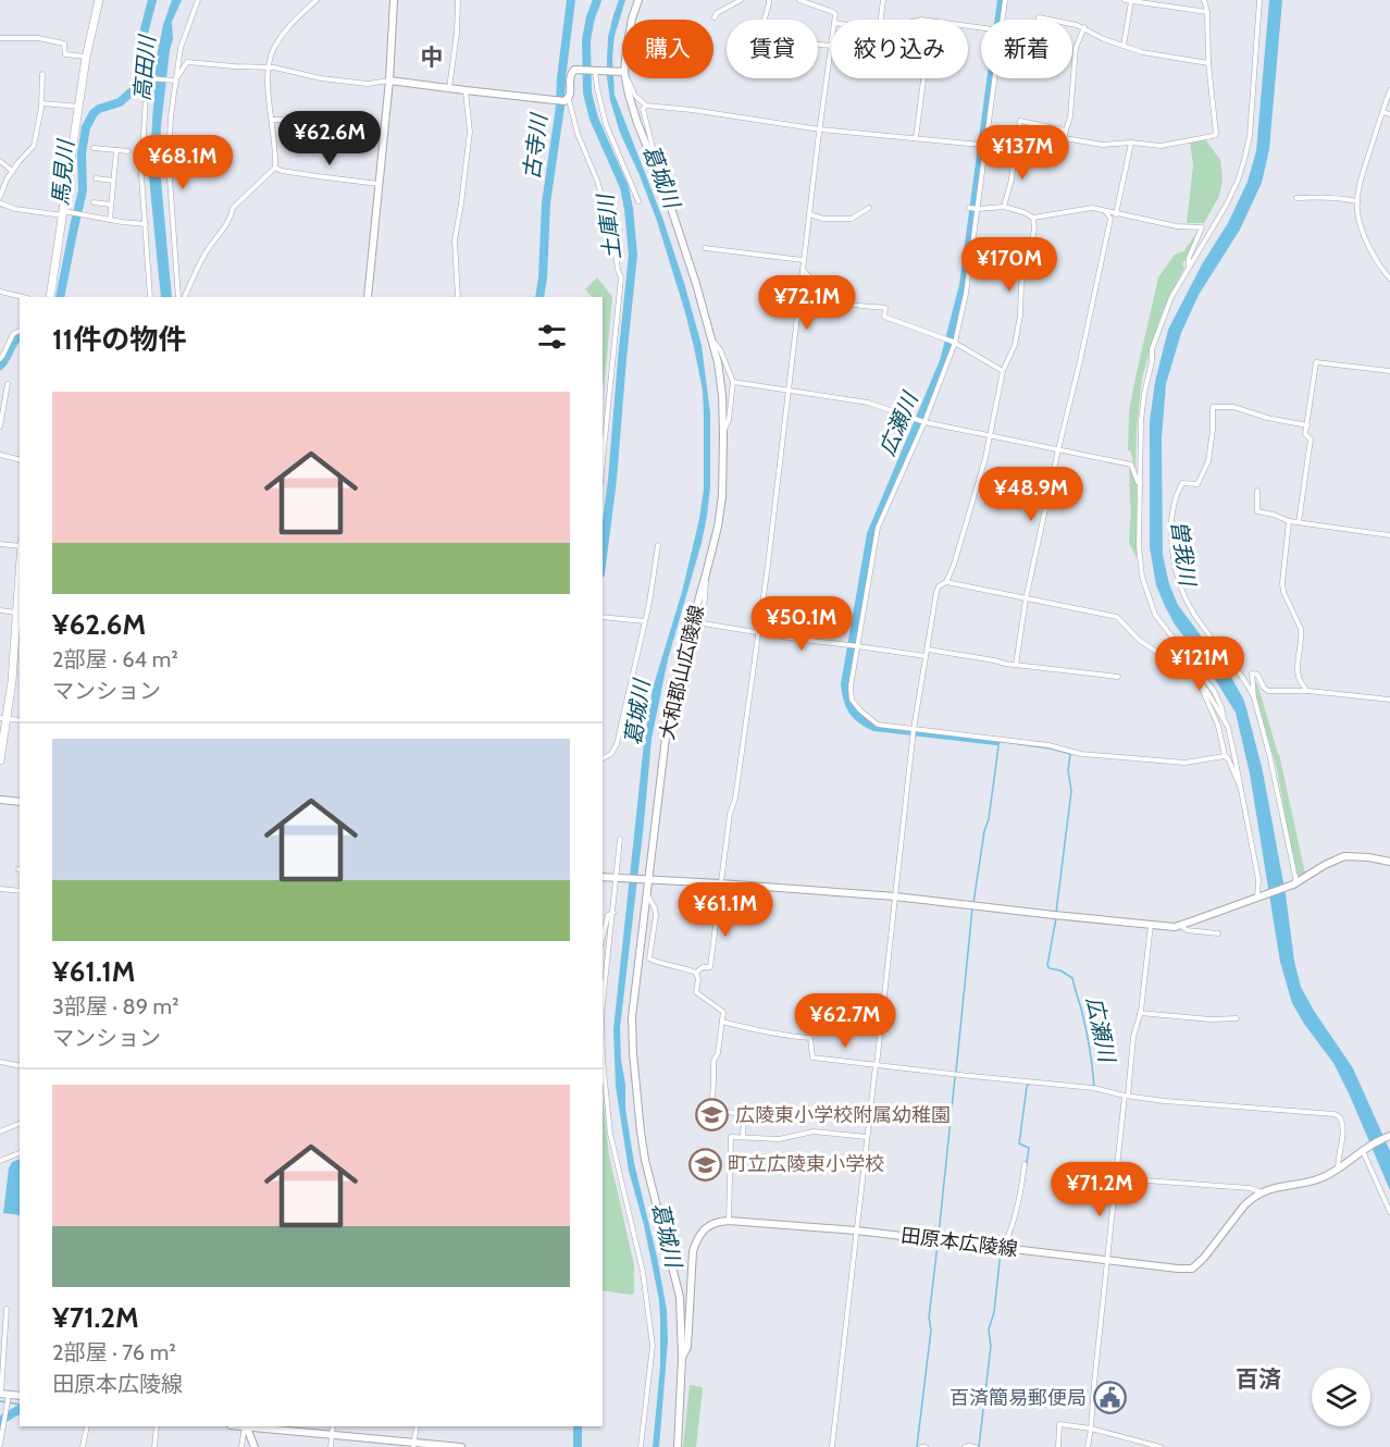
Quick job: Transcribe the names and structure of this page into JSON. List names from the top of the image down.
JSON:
{
  "streets": {
    "main road": ["大和郡山広陵線", "田原本広陵線"]
  },
  "crossings": [
    ["大和郡山広陵線", "田原本広陵線"]
  ],
  "districts": ["中", "百済"],
  "water": [
    "高田川",
    "古寺川",
    "馬見川",
    "葛城川",
    "土庫川",
    "広瀬川",
    "曽我川"
  ],
  "places": {
    "school or university": ["広陵東小学校附属幼稚園", "町立広陵東小学校"],
    "public building": ["百済簡易郵便局"]
  },
  "page": {
    "chip": [
      "購入",
      "賃貸",
      "絞り込み",
      "新着"
    ],
    "price": [
      "¥62.6M",
      "¥137M",
      "¥68.1M",
      "¥170M",
      "¥72.1M",
      "¥48.9M",
      "¥50.1M",
      "¥121M",
      "¥61.1M",
      "¥62.7M",
      "¥71.2M"
    ],
    "heading": "11件の物件",
    "list": [
      {
        "name": "¥62.6M",
        "note": "2部屋 · 64 m² · マンション"
      },
      {
        "name": "¥61.1M",
        "note": "3部屋 · 89 m² · マンション"
      },
      {
        "name": "¥71.2M",
        "note": "2部屋 · 76 m² · 田原本広陵線"
      }
    ]
  }
}
